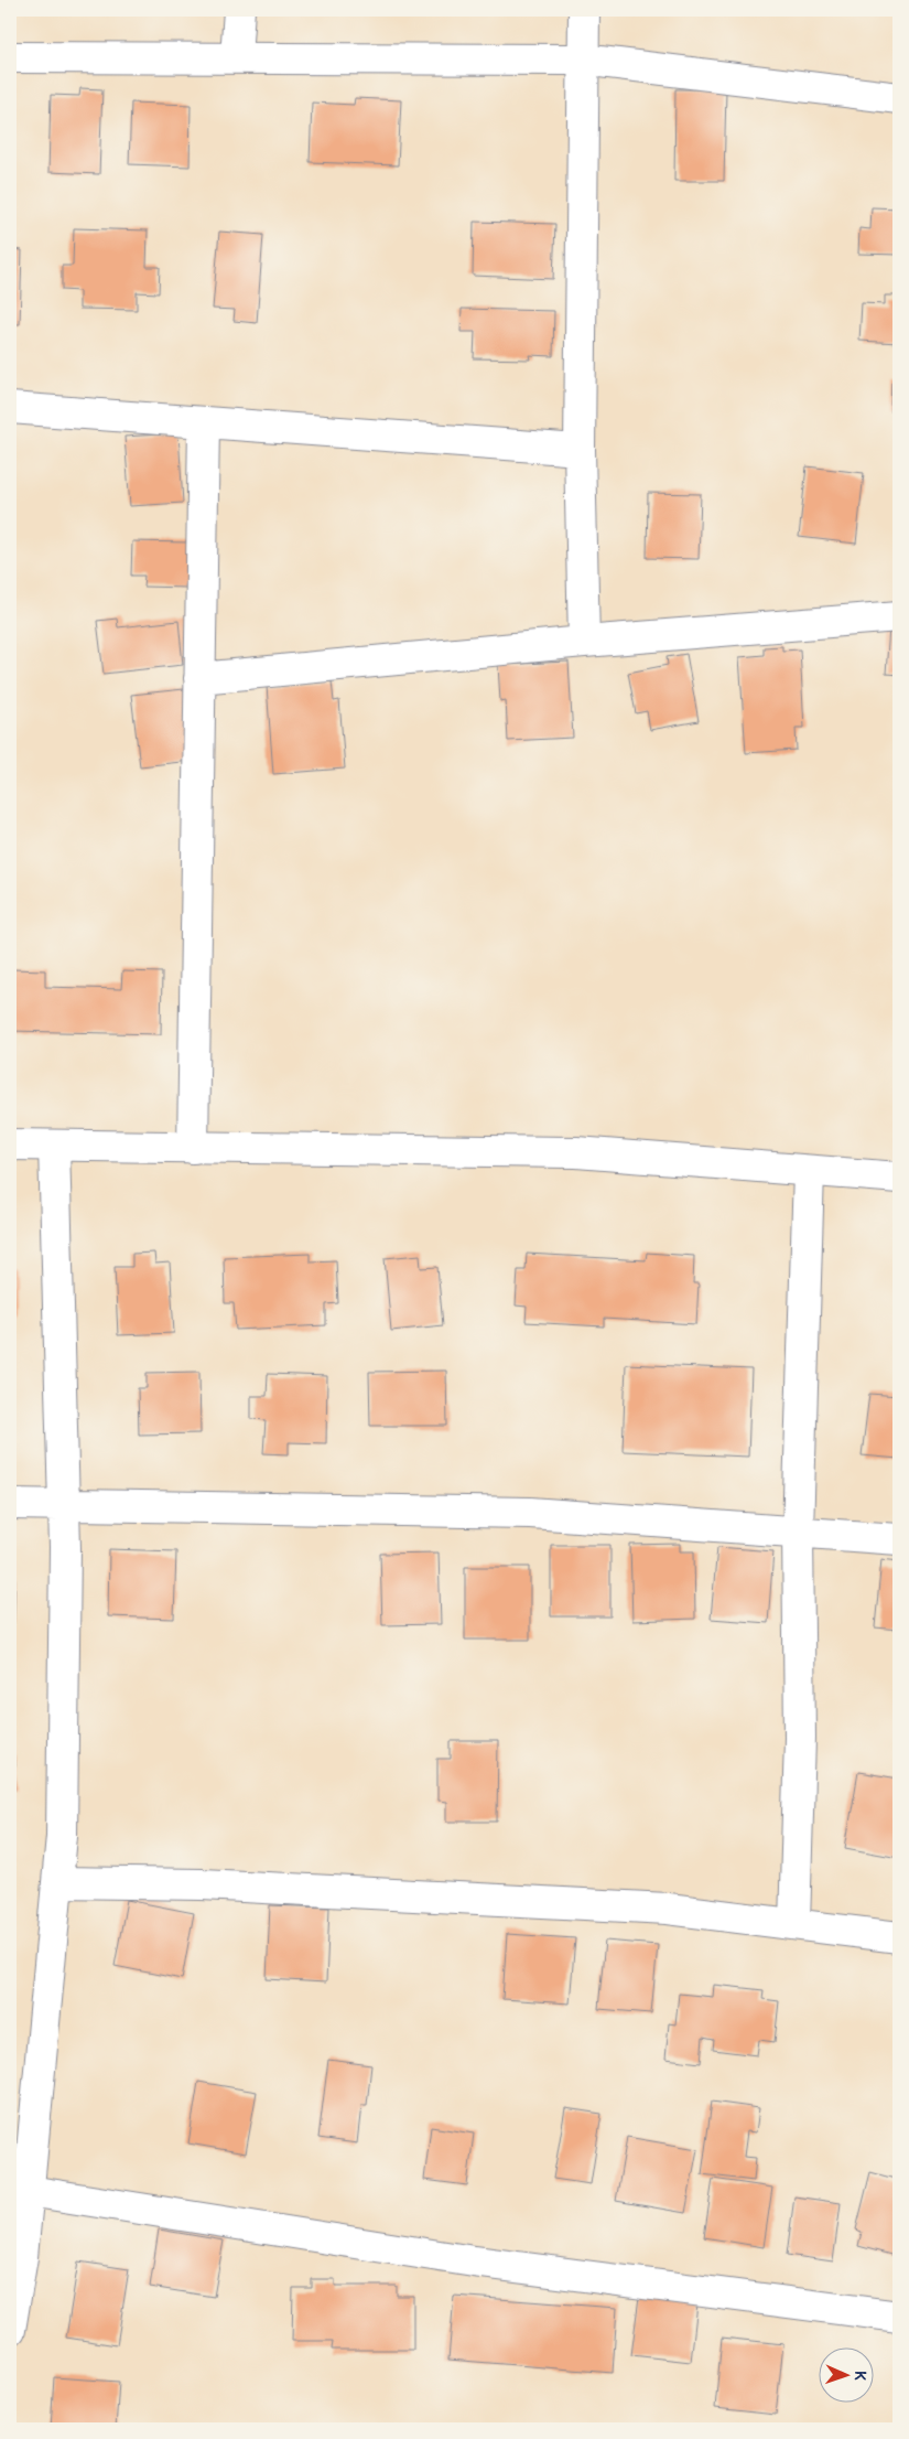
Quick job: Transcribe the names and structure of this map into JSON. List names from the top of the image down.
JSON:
{
  "north": "right"
}
